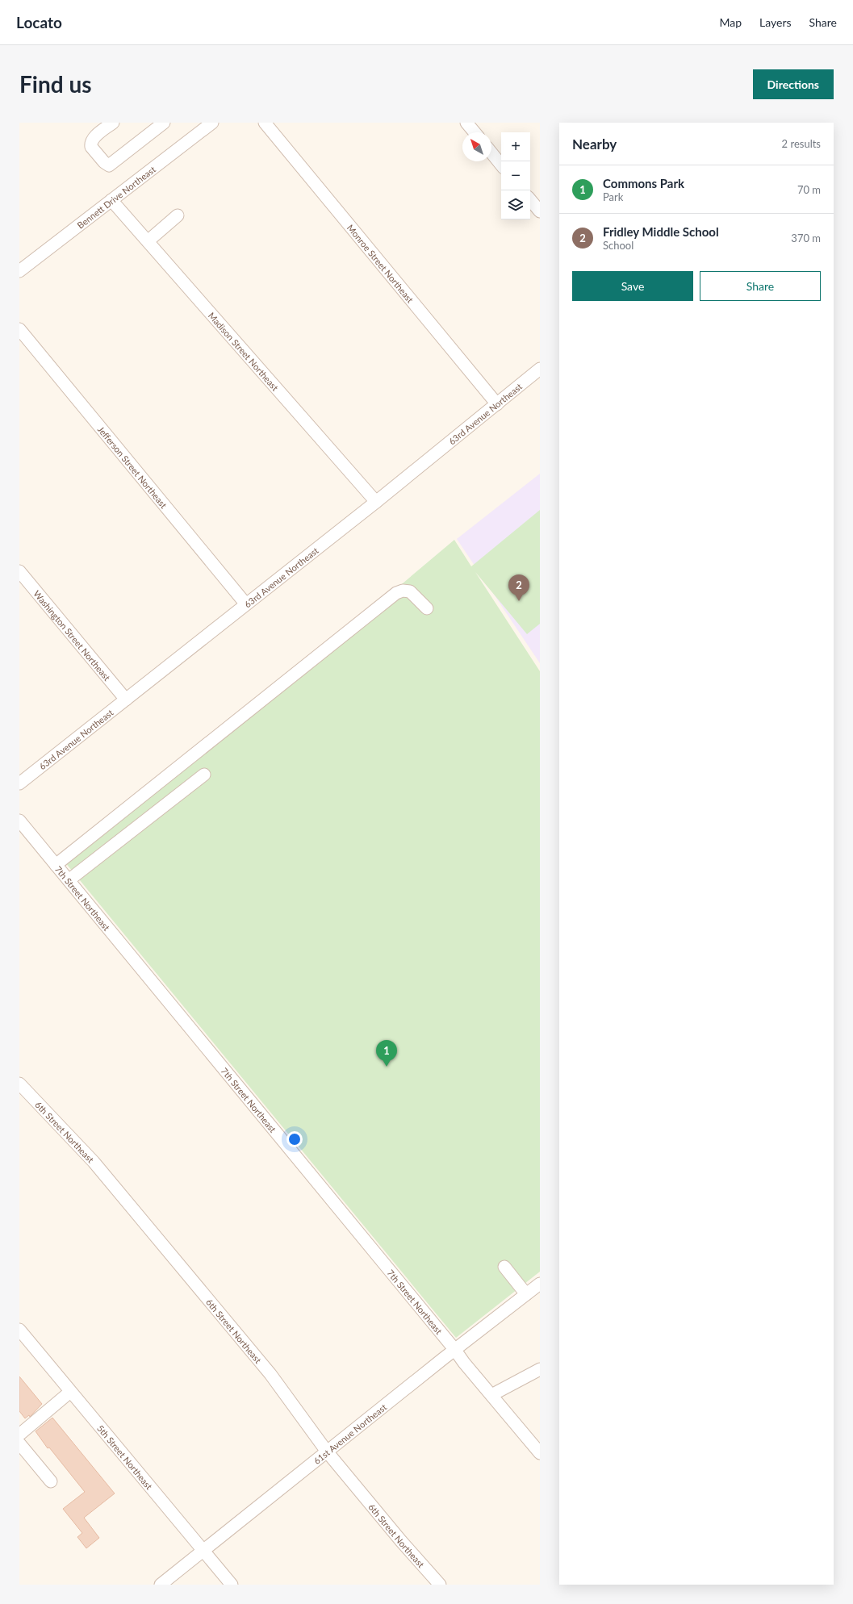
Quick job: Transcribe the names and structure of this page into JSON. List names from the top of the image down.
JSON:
{
  "streets": {
    "street": [
      "Bennett Drive Northeast",
      "Monroe Street Northeast",
      "Madison Street Northeast",
      "63rd Avenue Northeast",
      "Jefferson Street Northeast",
      "Washington Street Northeast",
      "7th Street Northeast",
      "6th Street Northeast",
      "61st Avenue Northeast",
      "5th Street Northeast"
    ]
  },
  "crossings": [
    ["Bennett Drive Northeast", "Madison Street Northeast"],
    ["Monroe Street Northeast", "63rd Avenue Northeast"],
    ["Madison Street Northeast", "63rd Avenue Northeast"],
    ["63rd Avenue Northeast", "Jefferson Street Northeast"],
    ["63rd Avenue Northeast", "Washington Street Northeast"],
    ["7th Street Northeast", "61st Avenue Northeast"],
    ["6th Street Northeast", "61st Avenue Northeast"],
    ["61st Avenue Northeast", "5th Street Northeast"]
  ],
  "north": "top left",
  "page": {
    "header": "Locato",
    "nav": ["Map", "Layers", "Share"],
    "buttons": [
      "Directions",
      ["Save", "Share"]
    ],
    "title": "Find us",
    "heading": ["Nearby", "2 results"],
    "map_buttons": ["+", "−"],
    "list": [
      {
        "mark": "1",
        "name": "Commons Park",
        "note": "Park",
        "value": "70 m"
      },
      {
        "mark": "2",
        "name": "Fridley Middle School",
        "note": "School",
        "value": "370 m"
      }
    ],
    "pins": ["2", "1"]
  }
}
